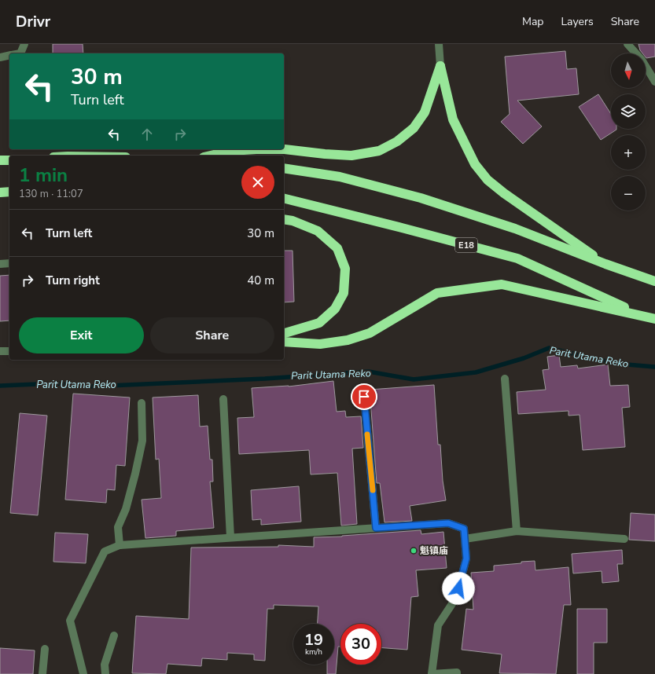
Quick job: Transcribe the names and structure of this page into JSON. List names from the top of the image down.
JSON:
{
  "streets": {
    "highway": ["E18"]
  },
  "water": ["Parit Utama Reko"],
  "places": ["魁镇庙"],
  "north": "bottom",
  "page": {
    "header": "Drivr",
    "nav": ["Map", "Layers", "Share"],
    "map_buttons": ["+", "−"],
    "turn": ["30 m", "Turn left"],
    "heading": ["1 min", "130 m · 11:07"],
    "list": [
      {
        "name": "Turn left",
        "value": "30 m"
      },
      {
        "name": "Turn right",
        "value": "40 m"
      }
    ],
    "buttons": ["Exit", "Share"],
    "speed": "19 km/h",
    "limit": "30"
  }
}
